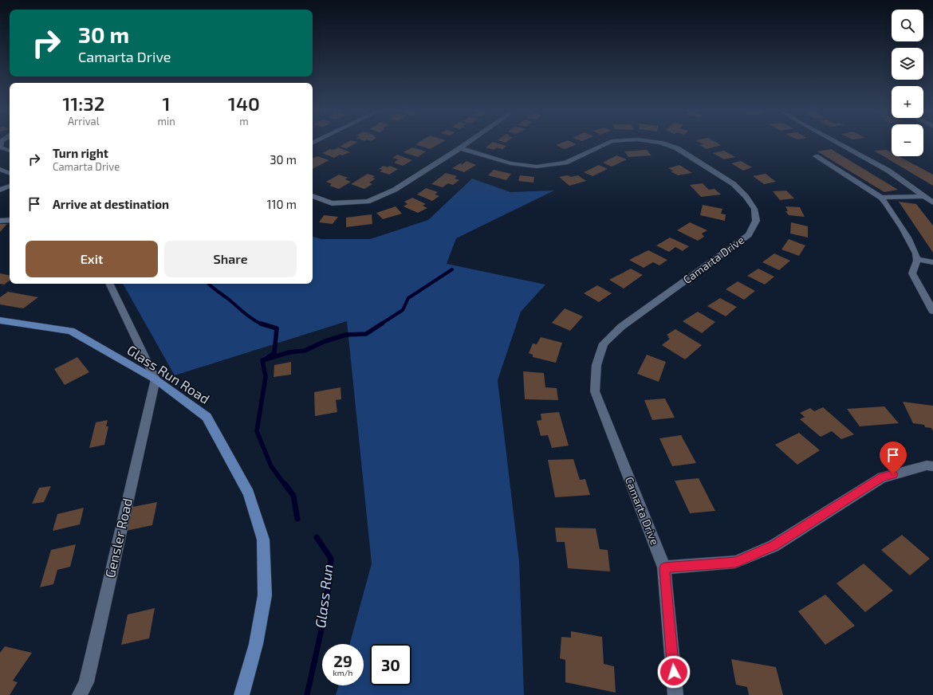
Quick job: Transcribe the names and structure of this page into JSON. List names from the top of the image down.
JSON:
{
  "streets": {
    "main road": ["Glass Run Road"],
    "street": ["Camarta Drive", "Gensler Road"]
  },
  "crossings": [
    ["Glass Run Road", "Gensler Road"]
  ],
  "water": ["Glass Run"],
  "page": {
    "map_buttons": ["+", "−"],
    "turn": ["30 m", "Camarta Drive"],
    "eta": [
      "11:32",
      "Arrival",
      "1",
      "min",
      "140",
      "m"
    ],
    "list": [
      {
        "name": "Turn right",
        "note": "Camarta Drive",
        "value": "30 m"
      },
      {
        "name": "Arrive at destination",
        "value": "110 m"
      }
    ],
    "buttons": ["Exit", "Share"],
    "speed": "29 km/h",
    "limit": "30"
  }
}
